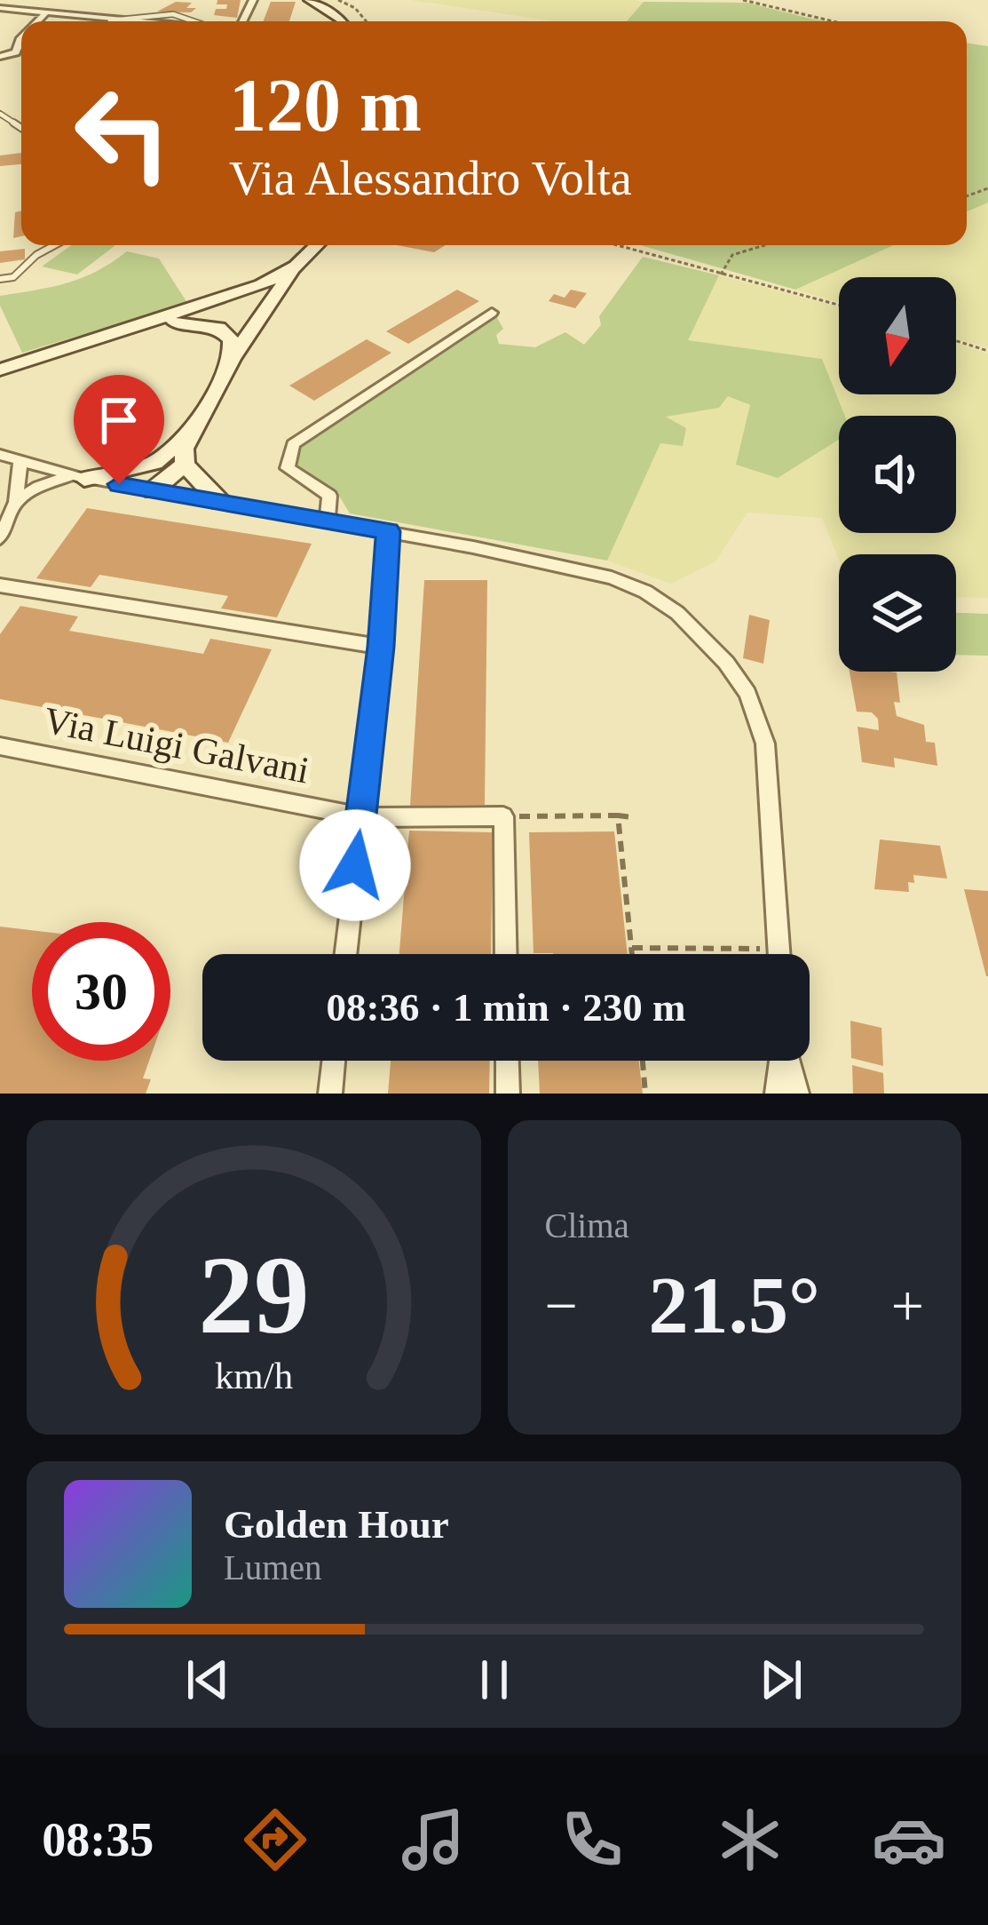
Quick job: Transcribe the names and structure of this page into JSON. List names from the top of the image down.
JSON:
{
  "streets": {
    "street": ["Via Luigi Galvani"]
  },
  "north": "bottom",
  "page": {
    "turn": ["120 m", "Via Alessandro Volta"],
    "limit": "30",
    "trip": "08:36 · 1 min · 230 m",
    "tile": "Clima",
    "heat": ["−", "21.5°", "+"],
    "song": ["Golden Hour", "Lumen"],
    "tabs": "08:35",
    "gauge": ["29", "km/h"]
  }
}
